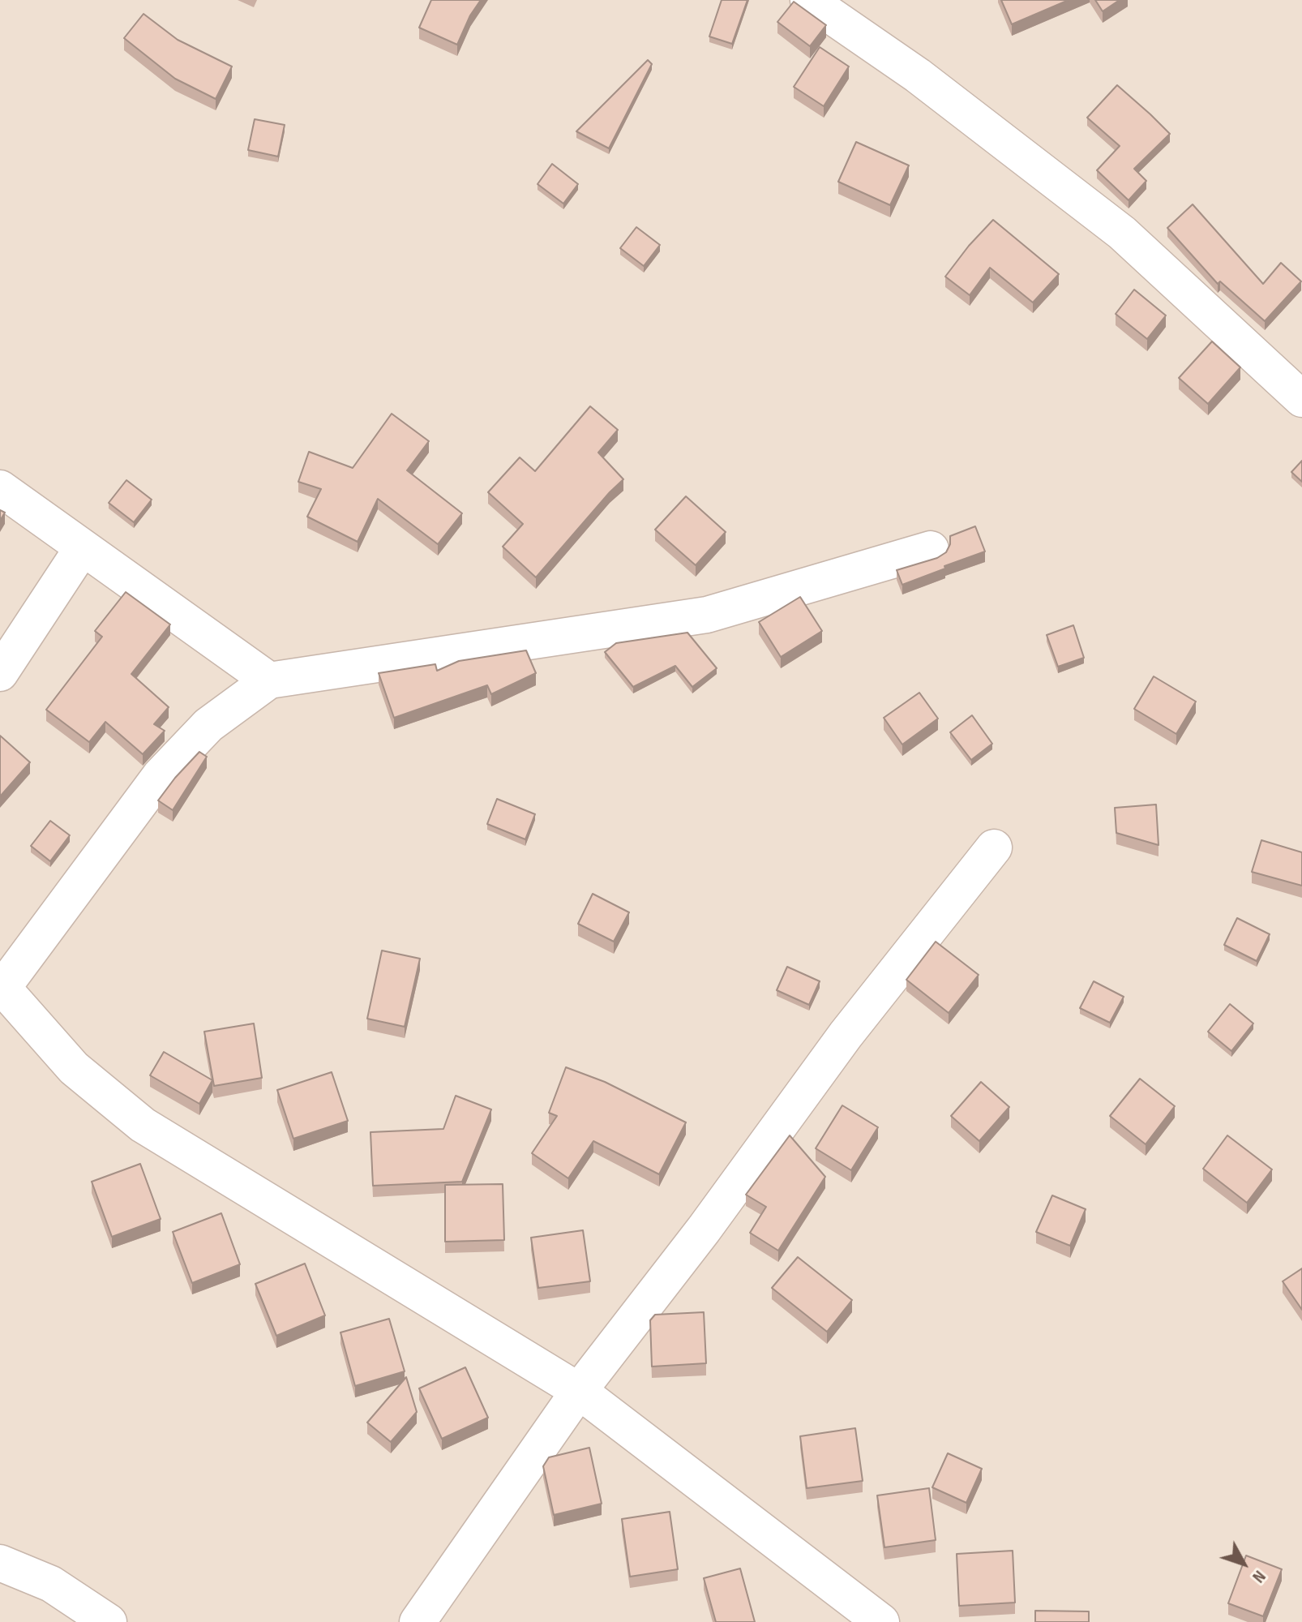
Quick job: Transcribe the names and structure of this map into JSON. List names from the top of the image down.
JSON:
{
  "north": "bottom right"
}
